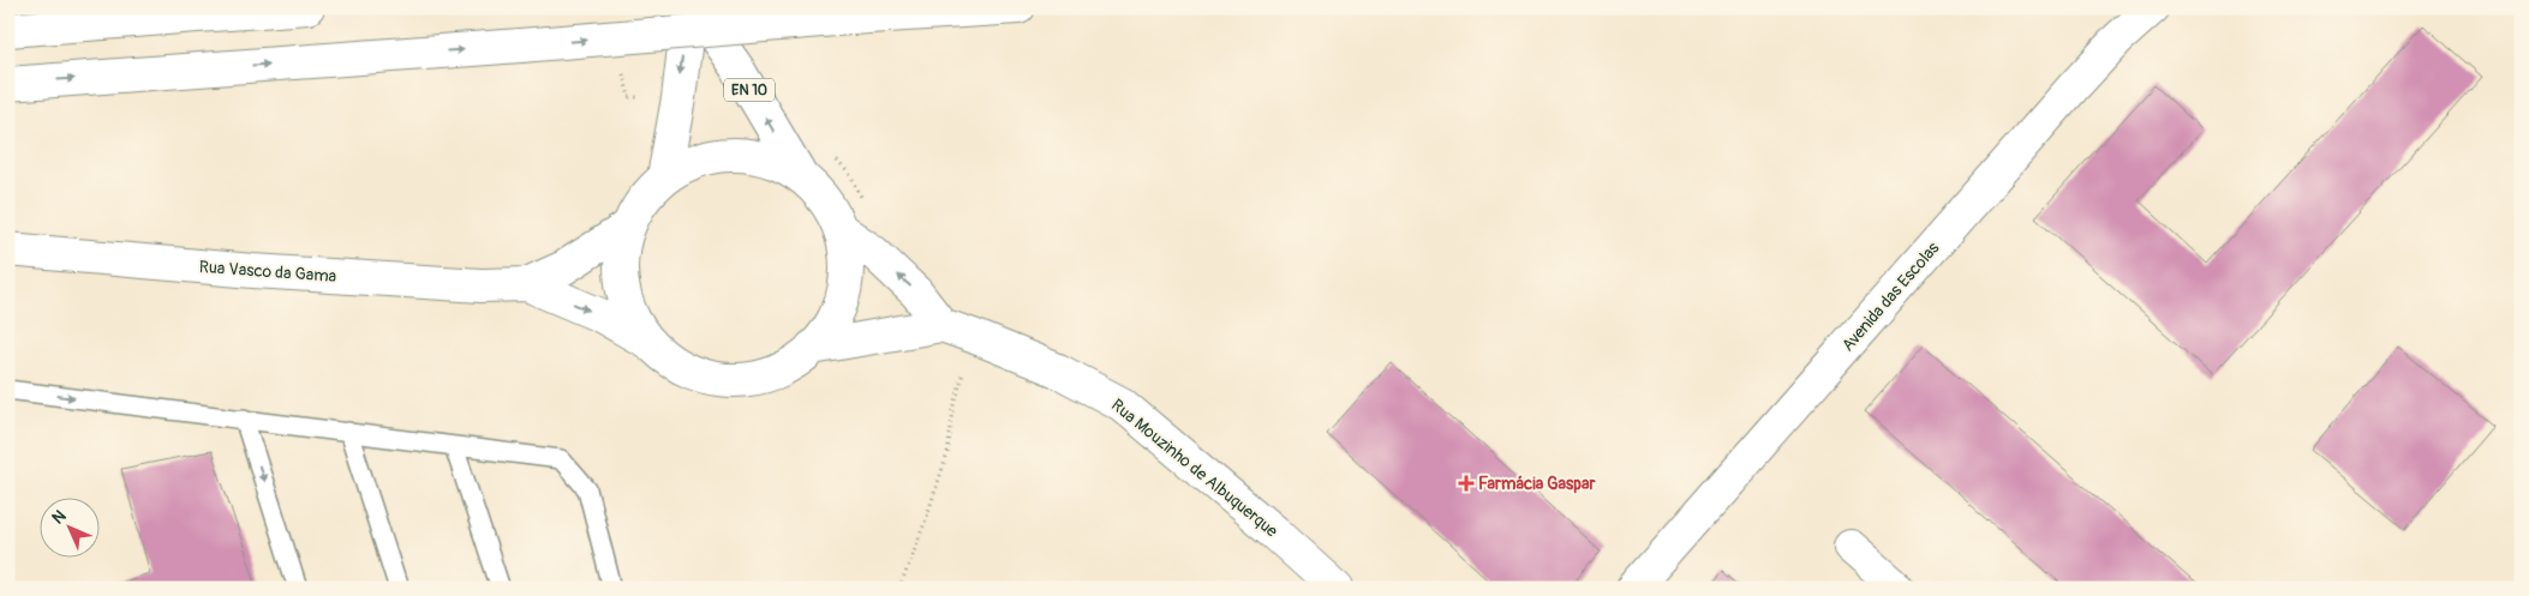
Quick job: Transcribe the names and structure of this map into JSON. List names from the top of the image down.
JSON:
{
  "streets": {
    "main road": [
      "EN 10",
      "Rua Vasco da Gama",
      "Avenida das Escolas",
      "Rua Mouzinho de Albuquerque"
    ]
  },
  "crossings": [
    ["EN 10", "Rua Vasco da Gama"],
    ["EN 10", "Rua Mouzinho de Albuquerque"]
  ],
  "places": {
    "health": ["Farmácia Gaspar"]
  },
  "north": "top left"
}
